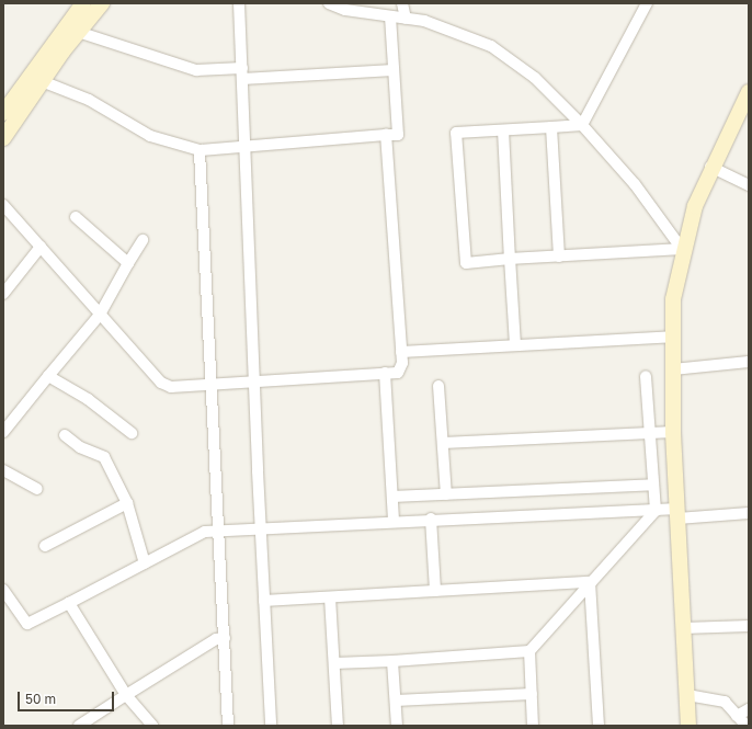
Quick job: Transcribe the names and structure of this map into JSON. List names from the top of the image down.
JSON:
{
  "scale_bar": "50 m"
}
